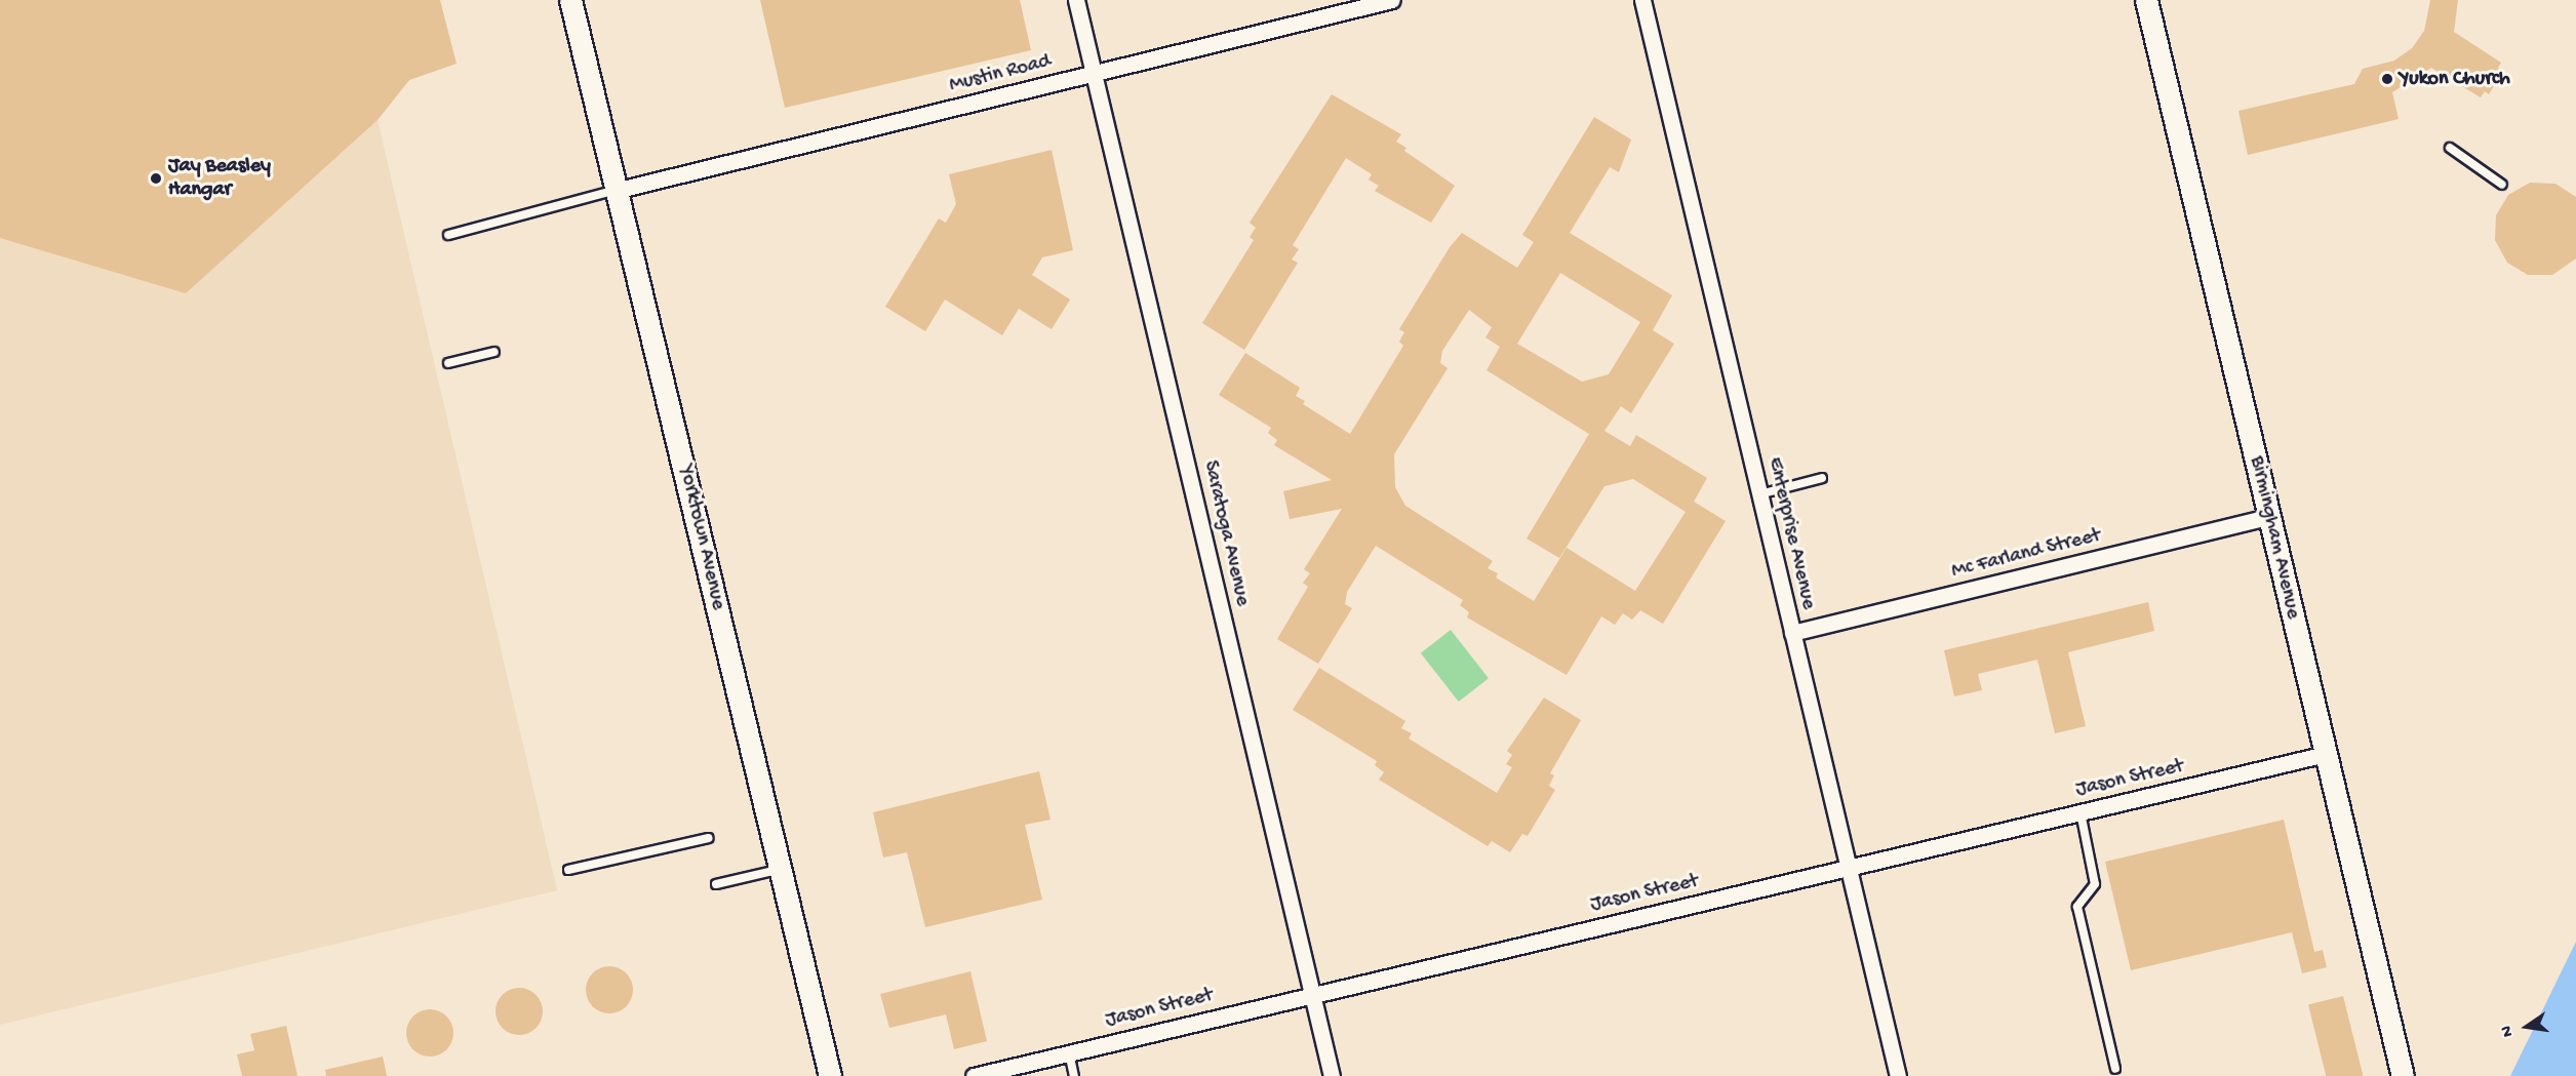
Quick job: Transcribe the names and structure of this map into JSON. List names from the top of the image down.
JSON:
{
  "streets": {
    "main road": ["Yorktown Avenue", "Birmingham Avenue"],
    "street": [
      "Mustin Road",
      "Saratoga Avenue",
      "Enterprise Avenue",
      "Mc Farland Street",
      "Jason Street"
    ]
  },
  "crossings": [
    ["Mustin Road", "Saratoga Avenue"],
    ["Mustin Road", "Yorktown Avenue"],
    ["Saratoga Avenue", "Jason Street"],
    ["Enterprise Avenue", "Mc Farland Street"],
    ["Enterprise Avenue", "Jason Street"],
    ["Birmingham Avenue", "Mc Farland Street"],
    ["Birmingham Avenue", "Jason Street"]
  ],
  "places": ["Yukon Church", "Jay Beasley Hangar"],
  "north": "left"
}
